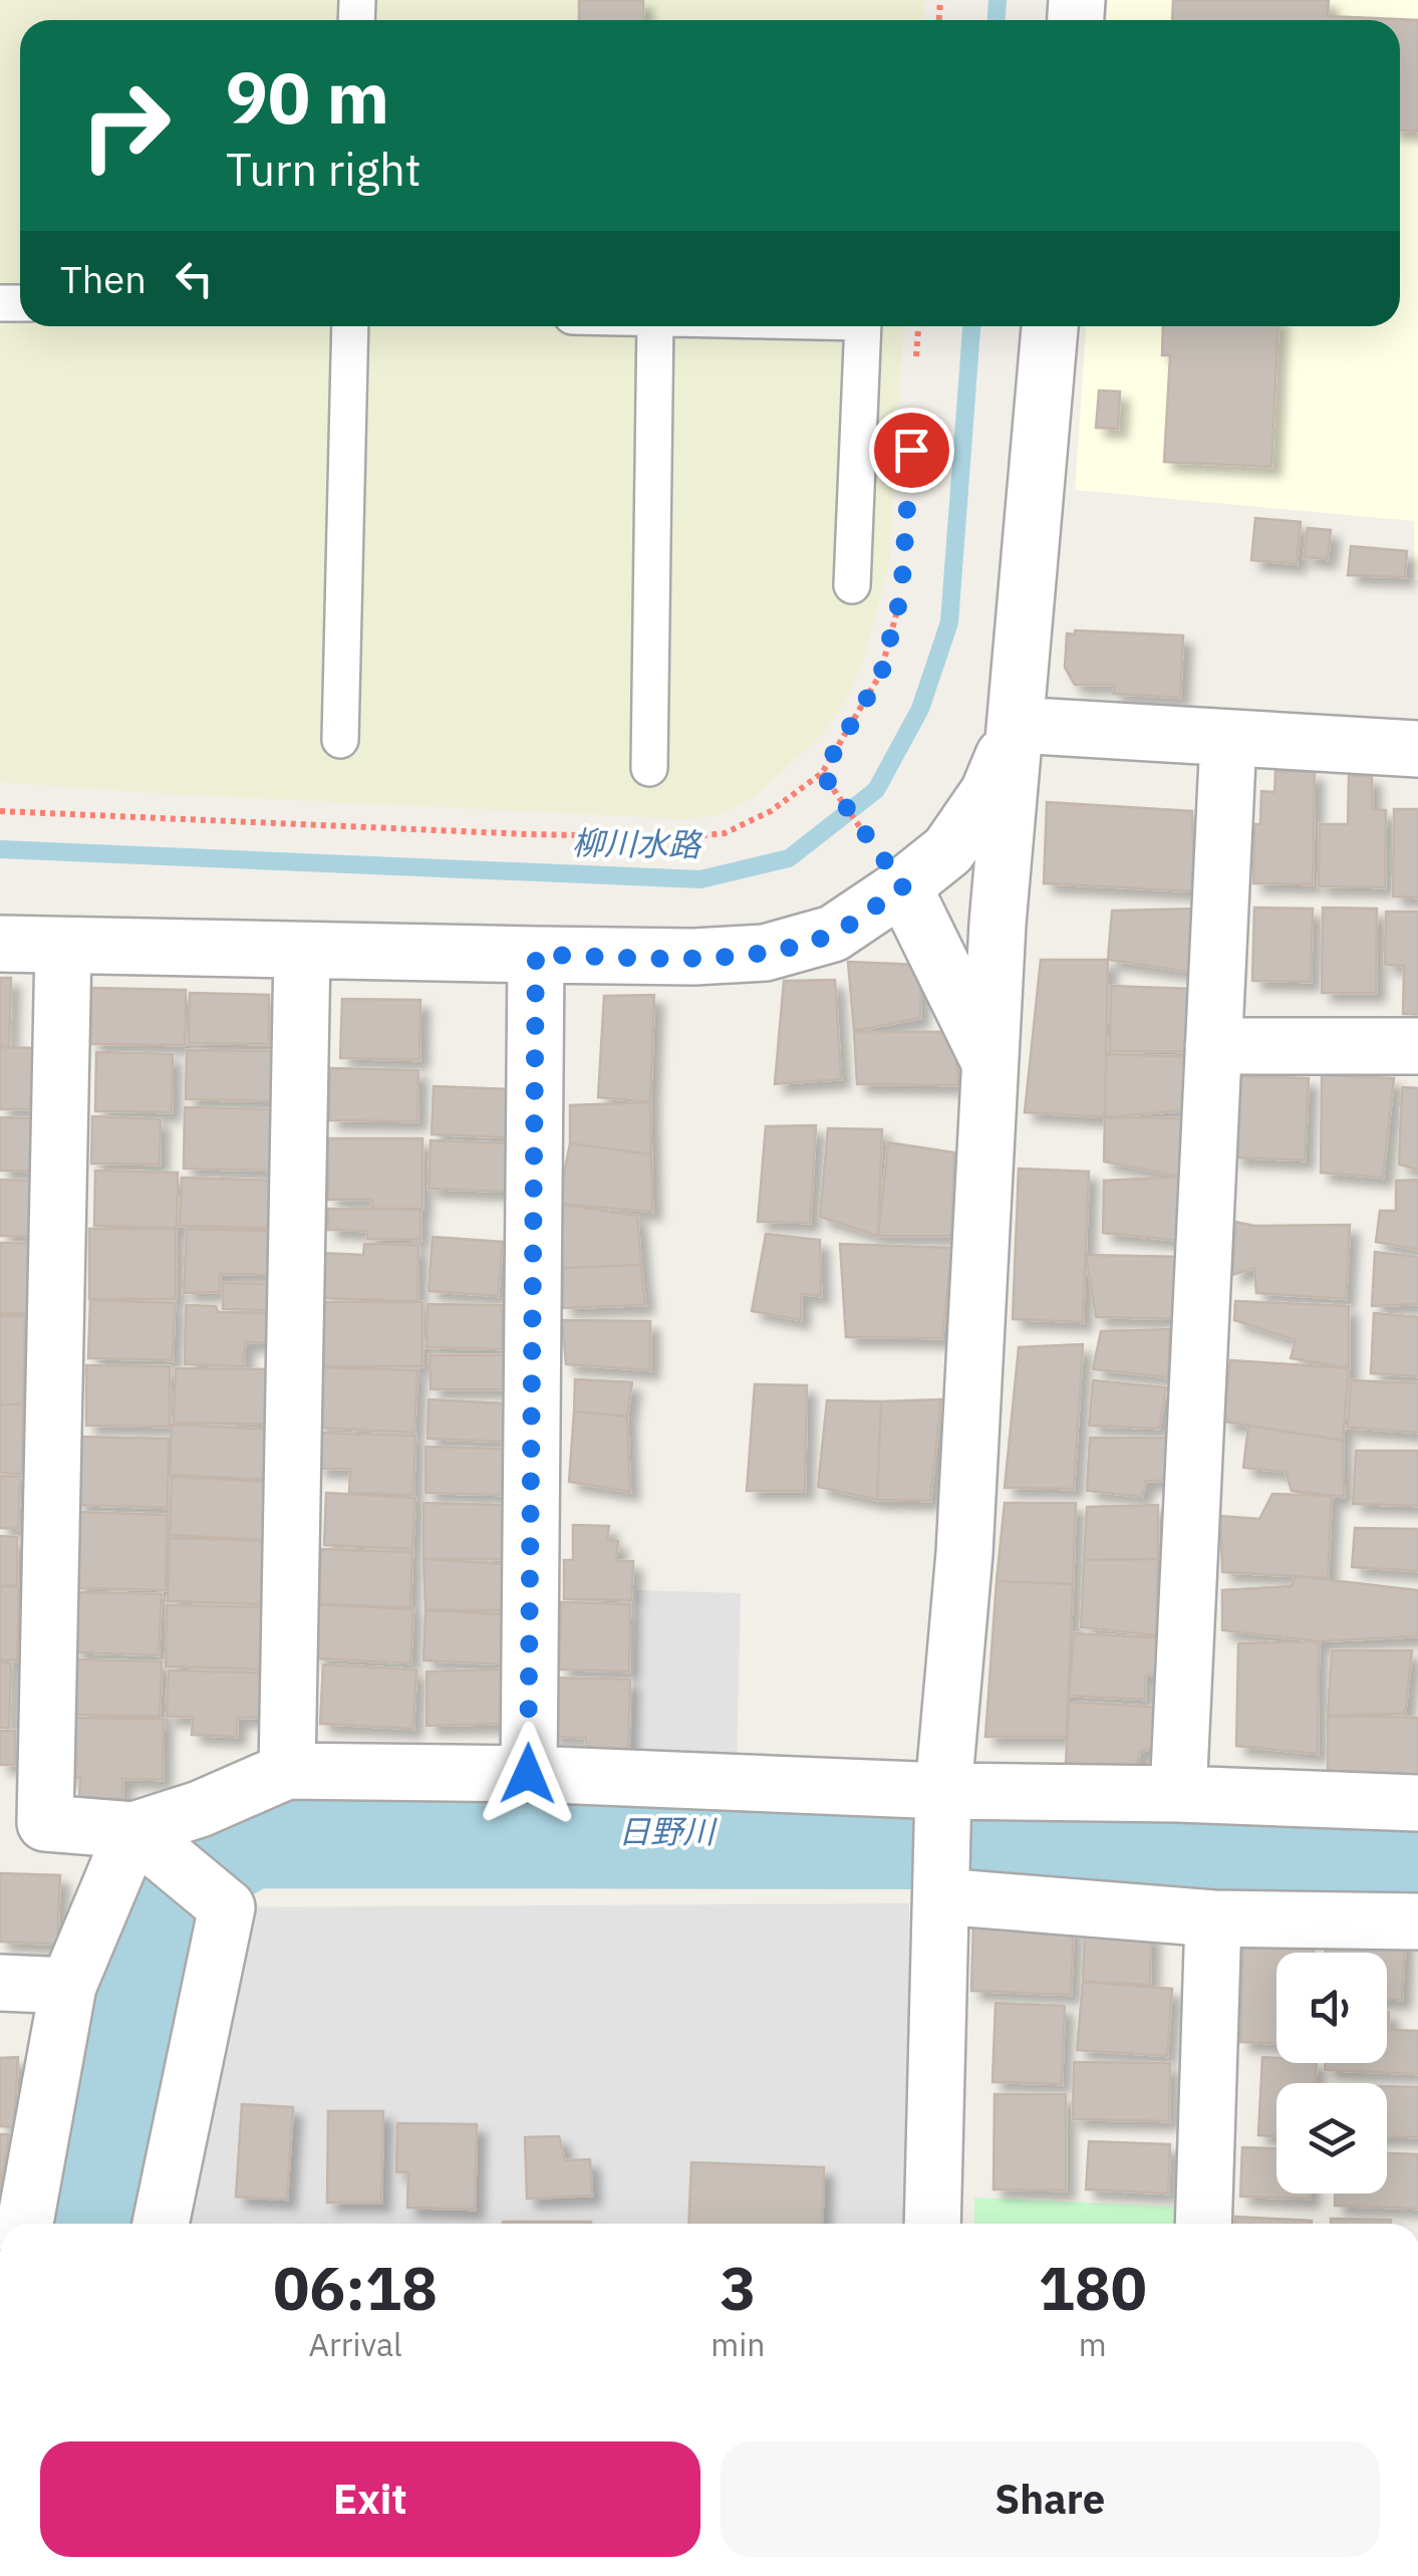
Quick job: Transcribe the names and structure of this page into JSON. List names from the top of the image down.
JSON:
{
  "water": ["柳川水路", "日野川"],
  "page": {
    "turn": ["90 m", "Turn right"],
    "then": "Then",
    "eta": [
      "06:18",
      "Arrival",
      "3",
      "min",
      "180",
      "m"
    ],
    "buttons": ["Exit", "Share"]
  }
}
